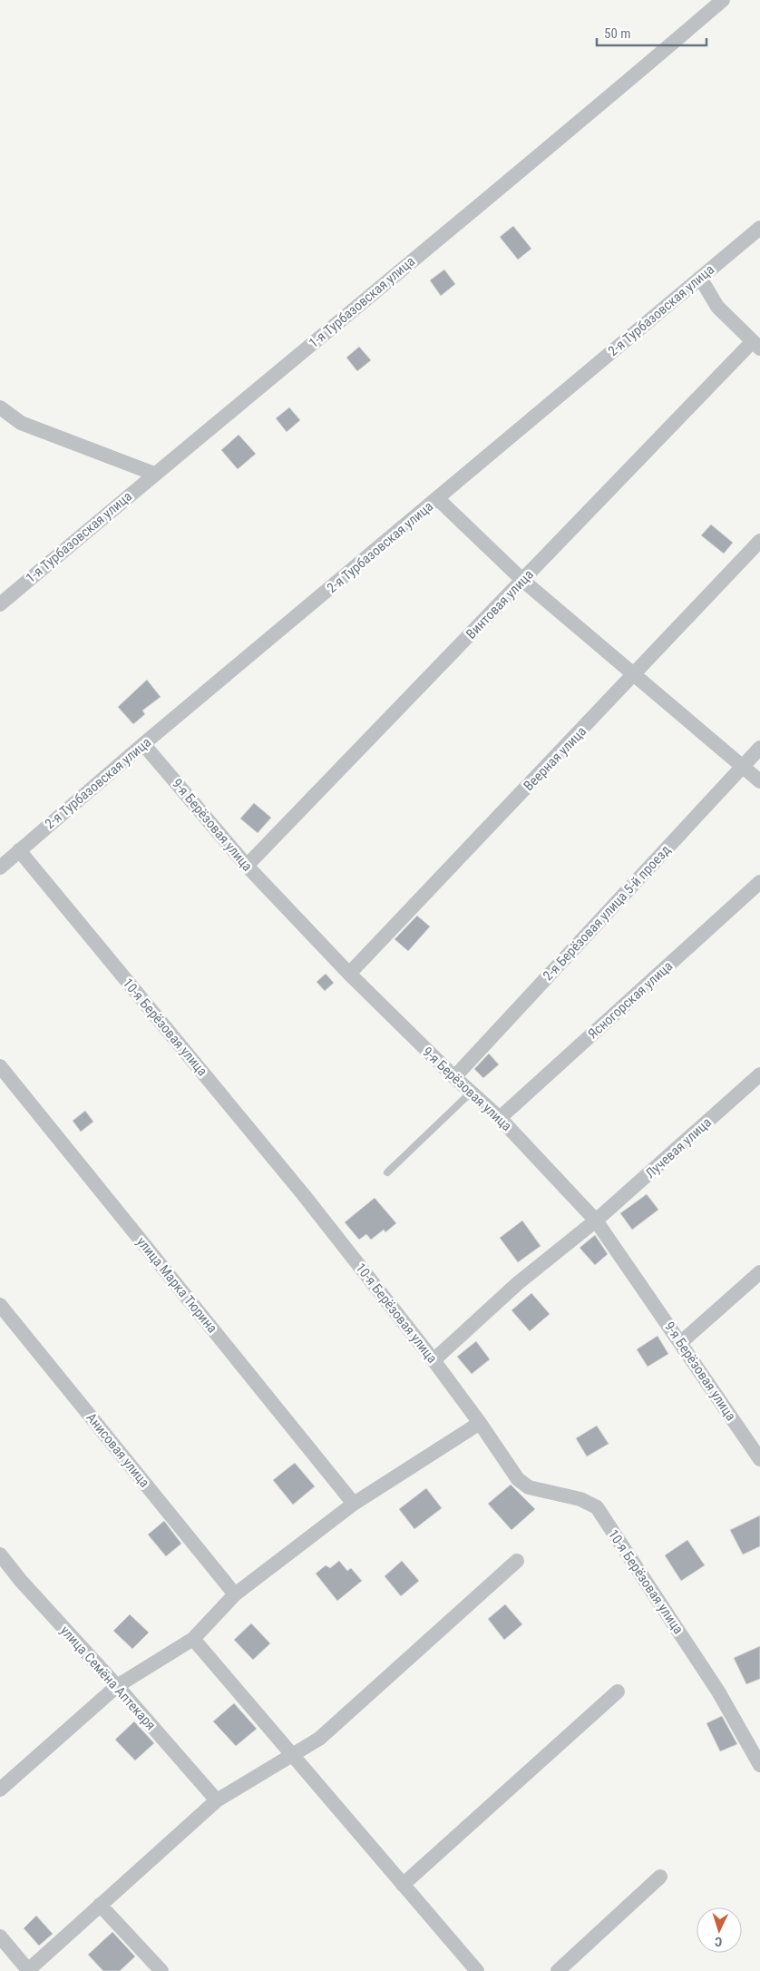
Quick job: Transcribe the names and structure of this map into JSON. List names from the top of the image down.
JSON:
{
  "streets": {
    "street": [
      "1-я Турбазовская улица",
      "2-я Турбазовская улица",
      "Винтовая улица",
      "Веерная улица",
      "9-я Берёзовая улица",
      "2-я Берёзовая улица 5-й проезд",
      "Ясногорская улица",
      "10-я Берёзовая улица",
      "Лучевая улица",
      "улица Марка Тюрина",
      "Анисовая улица",
      "улица Семёна Аптекаря"
    ]
  },
  "crossings": [
    ["2-я Турбазовская улица", "9-я Берёзовая улица"],
    ["2-я Турбазовская улица", "10-я Берёзовая улица"],
    ["Винтовая улица", "9-я Берёзовая улица"],
    ["Веерная улица", "9-я Берёзовая улица"],
    ["9-я Берёзовая улица", "2-я Берёзовая улица 5-й проезд"],
    ["9-я Берёзовая улица", "Ясногорская улица"],
    ["9-я Берёзовая улица", "Лучевая улица"],
    ["10-я Берёзовая улица", "Лучевая улица"]
  ],
  "scale_bar": "50 m",
  "north": "bottom"
}
